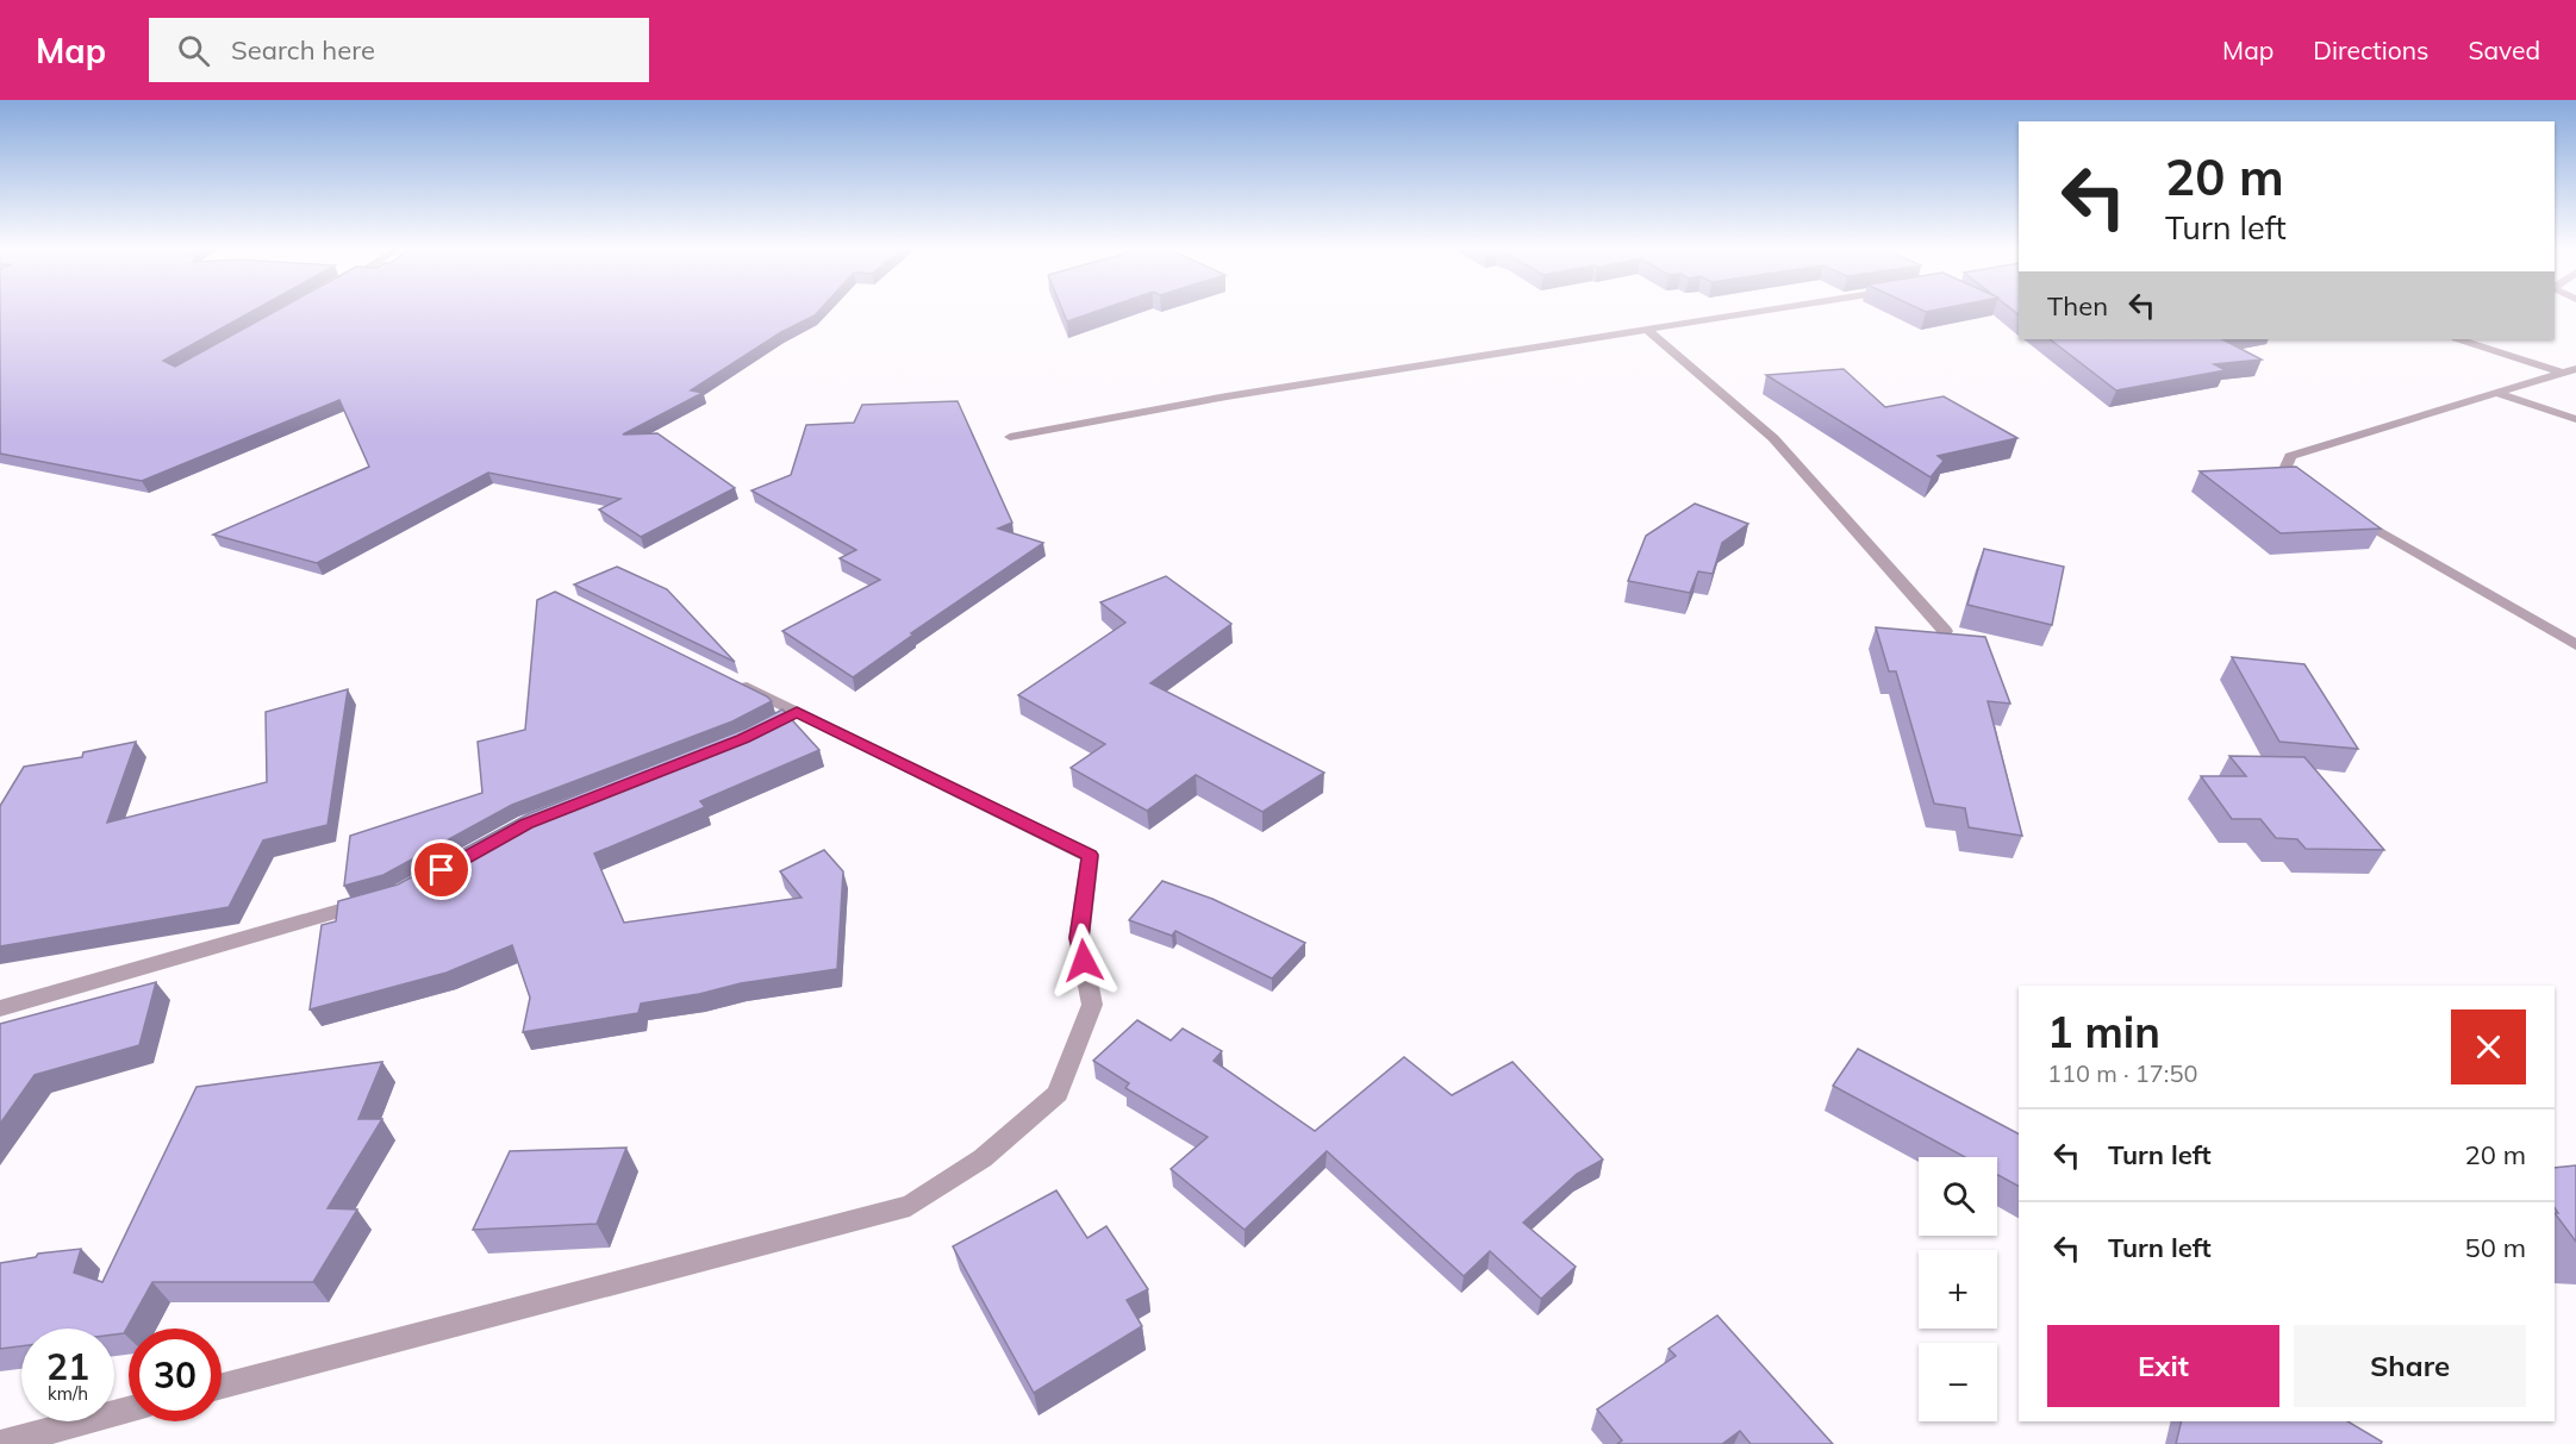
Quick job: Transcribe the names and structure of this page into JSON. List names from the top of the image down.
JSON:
{
  "page": {
    "header": "Map",
    "search": "Search here",
    "nav": ["Map", "Directions", "Saved"],
    "turn": ["20 m", "Turn left"],
    "then": "Then",
    "heading": ["1 min", "110 m · 17:50"],
    "list": [
      {
        "name": "Turn left",
        "value": "20 m"
      },
      {
        "name": "Turn left",
        "value": "50 m"
      }
    ],
    "map_buttons": ["+", "−"],
    "buttons": ["Exit", "Share"],
    "speed": "21 km/h",
    "limit": "30"
  }
}
